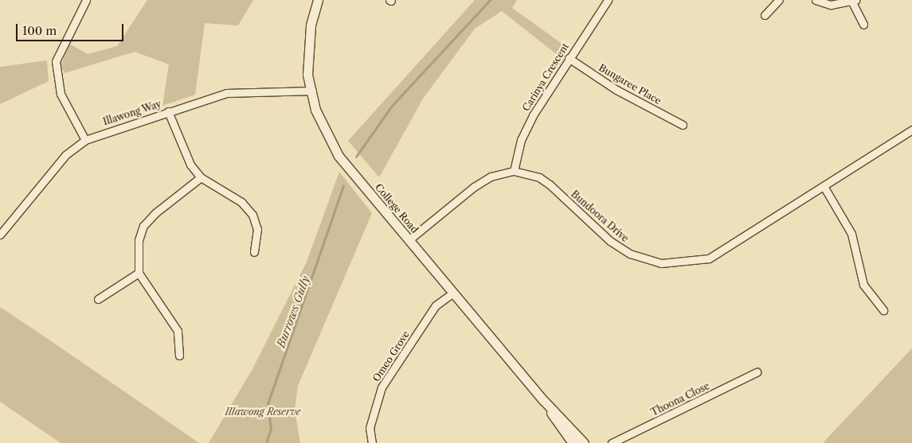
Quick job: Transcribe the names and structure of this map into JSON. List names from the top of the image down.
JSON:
{
  "streets": {
    "main road": ["College Road"],
    "street": [
      "Carinya Crescent",
      "Bungaree Place",
      "Illawong Way",
      "Bundoora Drive",
      "Omeo Grove",
      "Thoona Close"
    ]
  },
  "crossings": [
    ["Carinya Crescent", "Bungaree Place"],
    ["Carinya Crescent", "Bundoora Drive"],
    ["Illawong Way", "College Road"],
    ["College Road", "Omeo Grove"]
  ],
  "water": ["Burrows Gully"],
  "parks": ["Illawong Reserve"],
  "scale_bar": "100 m"
}
